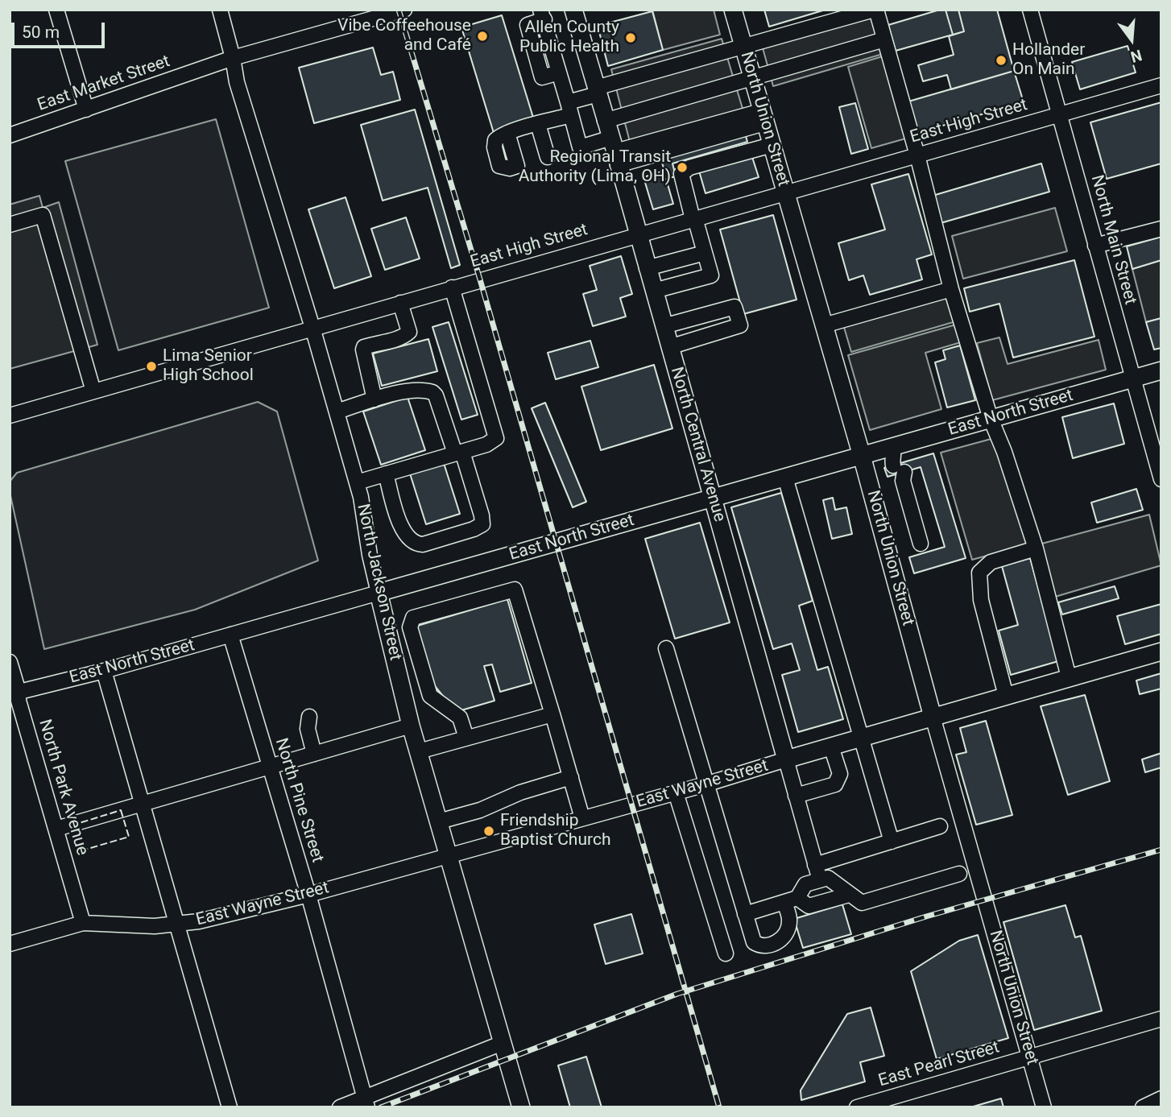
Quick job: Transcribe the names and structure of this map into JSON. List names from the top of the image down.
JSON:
{
  "streets": {
    "main road": [
      "North Union Street",
      "East North Street",
      "North Central Avenue",
      "North Jackson Street",
      "East Wayne Street"
    ],
    "street": [
      "East Market Street",
      "East High Street",
      "North Main Street",
      "North Park Avenue",
      "North Pine Street",
      "East Pearl Street"
    ]
  },
  "crossings": [
    ["East Market Street", "North Jackson Street"],
    ["North Union Street", "East High Street"],
    ["North Union Street", "East North Street"],
    ["North Union Street", "East Wayne Street"],
    ["North Union Street", "East Pearl Street"],
    ["East High Street", "North Main Street"],
    ["East High Street", "North Central Avenue"],
    ["East High Street", "North Jackson Street"],
    ["North Main Street", "East North Street"],
    ["East North Street", "North Central Avenue"],
    ["East North Street", "North Jackson Street"],
    ["East North Street", "North Park Avenue"],
    ["East North Street", "North Pine Street"],
    ["North Central Avenue", "East Wayne Street"],
    ["North Jackson Street", "East Wayne Street"],
    ["East Wayne Street", "North Park Avenue"],
    ["East Wayne Street", "North Pine Street"]
  ],
  "places": [
    "Vibe Coffeehouse and Café",
    "Allen County Public Health",
    "Hollander On Main",
    "Regional Transit Authority (Lima, OH)",
    "Lima Senior High School",
    "Friendship Baptist Church"
  ],
  "scale_bar": "50 m",
  "north": "bottom"
}
